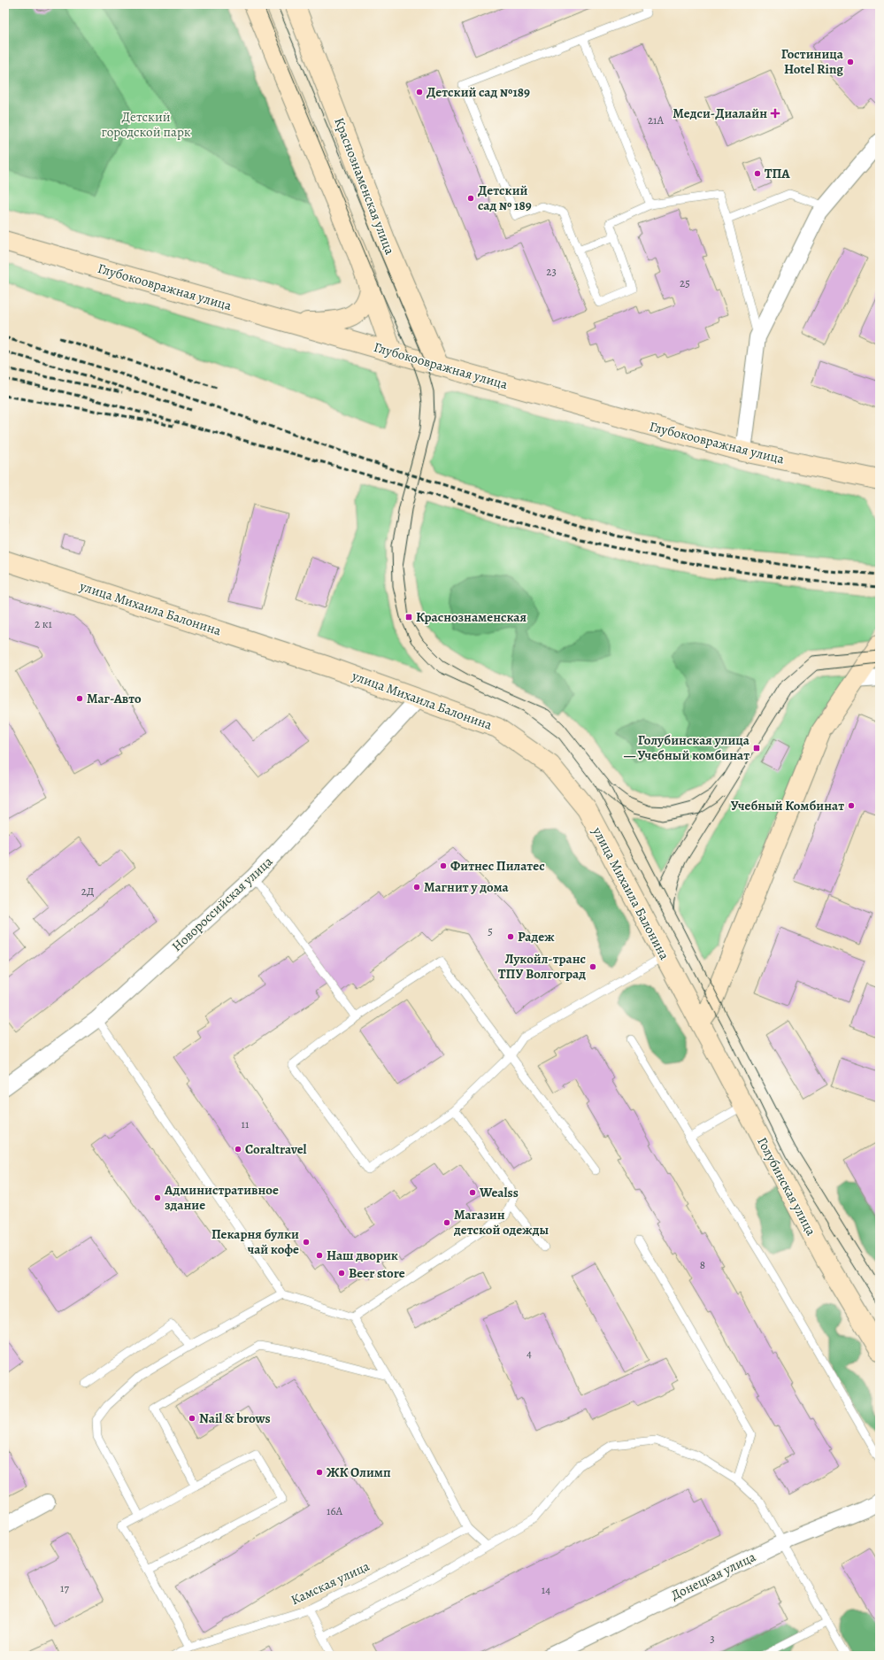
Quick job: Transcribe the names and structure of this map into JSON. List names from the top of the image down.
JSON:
{
  "streets": {
    "main road": [
      "Краснознаменская улица",
      "Глубокоовражная улица",
      "улица Михаила Балонина",
      "Голубинская улица"
    ],
    "street": ["Новороссийская улица", "Донецкая улица"],
    "lane": ["Камская улица"]
  },
  "crossings": [
    ["Краснознаменская улица", "Глубокоовражная улица"],
    ["улица Михаила Балонина", "Новороссийская улица"],
    ["улица Михаила Балонина", "Голубинская улица"]
  ],
  "parks": ["Детский городской парк"],
  "places": {
    "other": [
      "Гостиница Hotel Ring",
      "Детский сад №189",
      "ТПА",
      "Детский сад № 189",
      "Маг-Авто",
      "Учебный Комбинат",
      "Фитнес Пилатес",
      "Магнит у дома",
      "Радеж",
      "Лукойл-транс ТПУ Волгоград",
      "Coraltravel",
      "Wealss",
      "Административное здание",
      "Магазин детской одежды",
      "Пекарня булки чай кофе",
      "Наш дворик",
      "Beer store",
      "Nail & brows",
      "ЖК Олимп"
    ],
    "health": ["Медси-Диалайн"],
    "transit": ["Краснознаменская", "Голубинская улица — Учебный комбинат"]
  },
  "house_numbers": [
    "21А",
    "23",
    "25",
    "2 к1",
    "2Д",
    "5",
    "11",
    "8",
    "4",
    "16А",
    "17",
    "14",
    "3"
  ]
}
